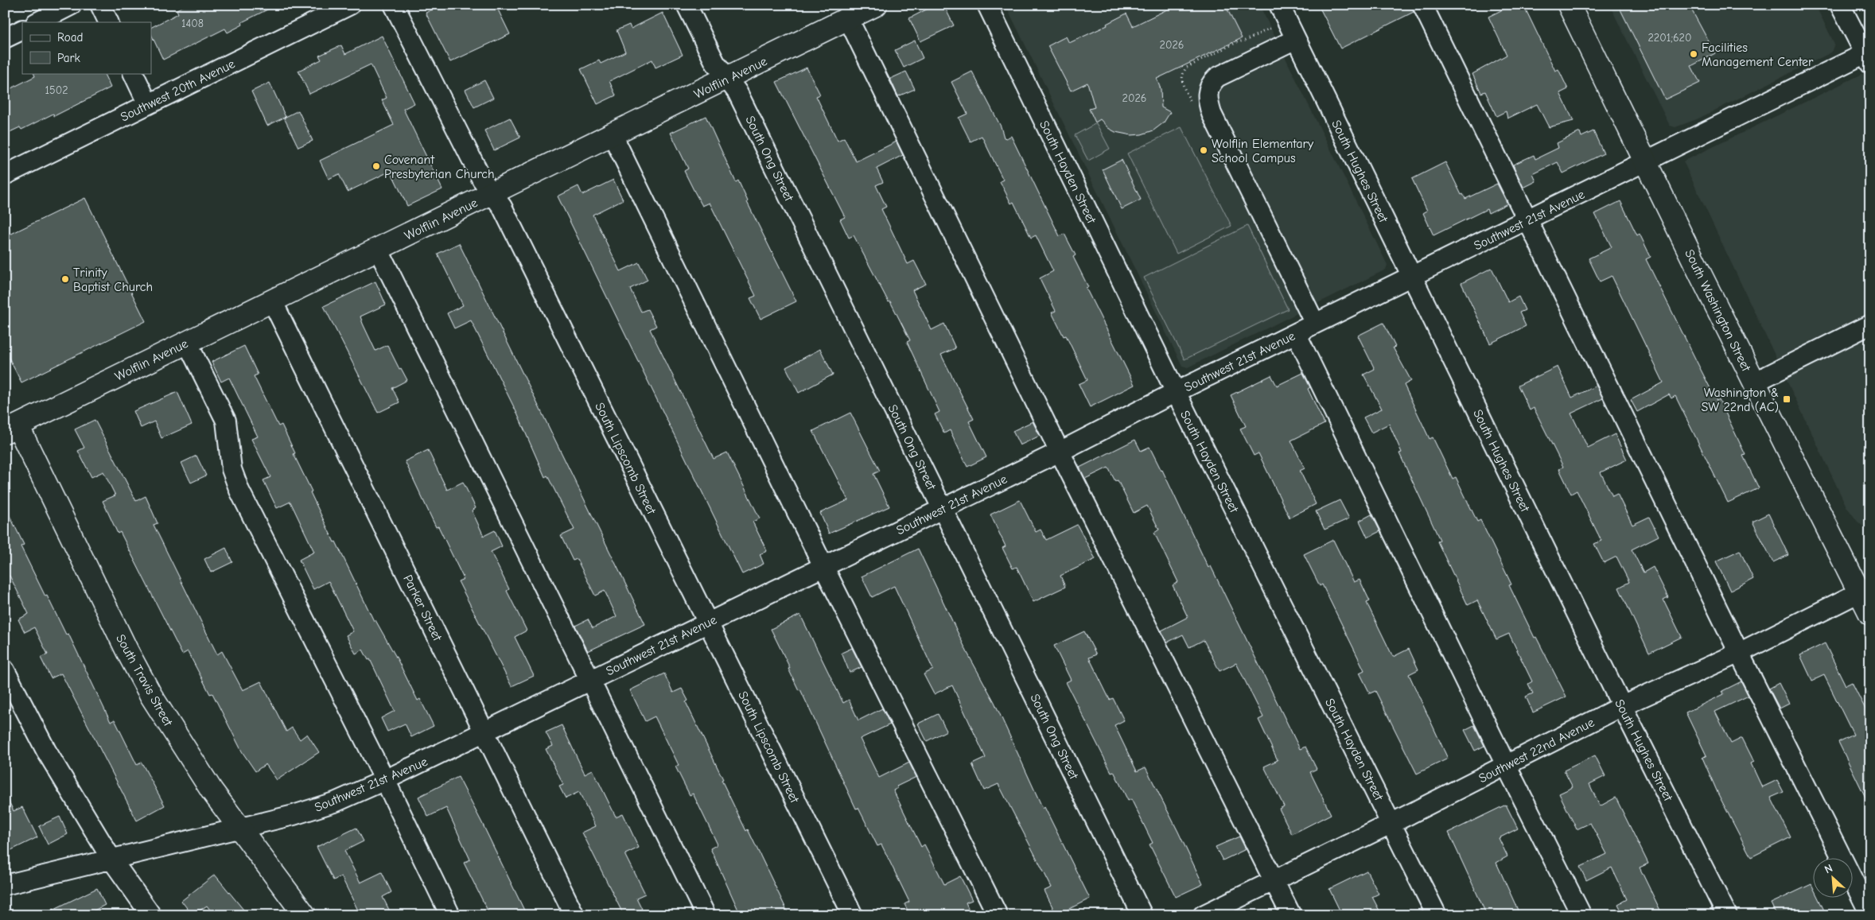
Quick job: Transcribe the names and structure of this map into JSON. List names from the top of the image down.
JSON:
{
  "streets": {
    "main road": ["Wolflin Avenue", "South Washington Street", "South Travis Street"],
    "street": [
      "Southwest 20th Avenue",
      "South Ong Street",
      "South Hughes Street",
      "South Hayden Street",
      "Southwest 21st Avenue",
      "South Lipscomb Street",
      "Parker Street",
      "Southwest 22nd Avenue"
    ]
  },
  "crossings": [
    ["Wolflin Avenue", "South Ong Street"],
    ["Wolflin Avenue", "South Lipscomb Street"],
    ["Wolflin Avenue", "Parker Street"],
    ["Wolflin Avenue", "South Travis Street"],
    ["South Ong Street", "Southwest 21st Avenue"],
    ["South Hughes Street", "Southwest 21st Avenue"],
    ["South Hughes Street", "Southwest 22nd Avenue"],
    ["South Hayden Street", "Southwest 21st Avenue"],
    ["South Hayden Street", "Southwest 22nd Avenue"],
    ["Southwest 21st Avenue", "South Washington Street"],
    ["Southwest 21st Avenue", "South Lipscomb Street"],
    ["Southwest 21st Avenue", "Parker Street"],
    ["Southwest 21st Avenue", "South Travis Street"],
    ["South Washington Street", "Southwest 22nd Avenue"]
  ],
  "places": {
    "other": [
      "Facilities Management Center",
      "Wolflin Elementary School Campus",
      "Covenant Presbyterian Church",
      "Trinity Baptist Church"
    ],
    "transit": ["Washington & SW 22nd (AC)"]
  },
  "house_numbers": [
    "1408",
    "2201;620",
    "2026",
    "1502",
    "2026"
  ],
  "legend": ["Road", "Park"],
  "north": "top left"
}
